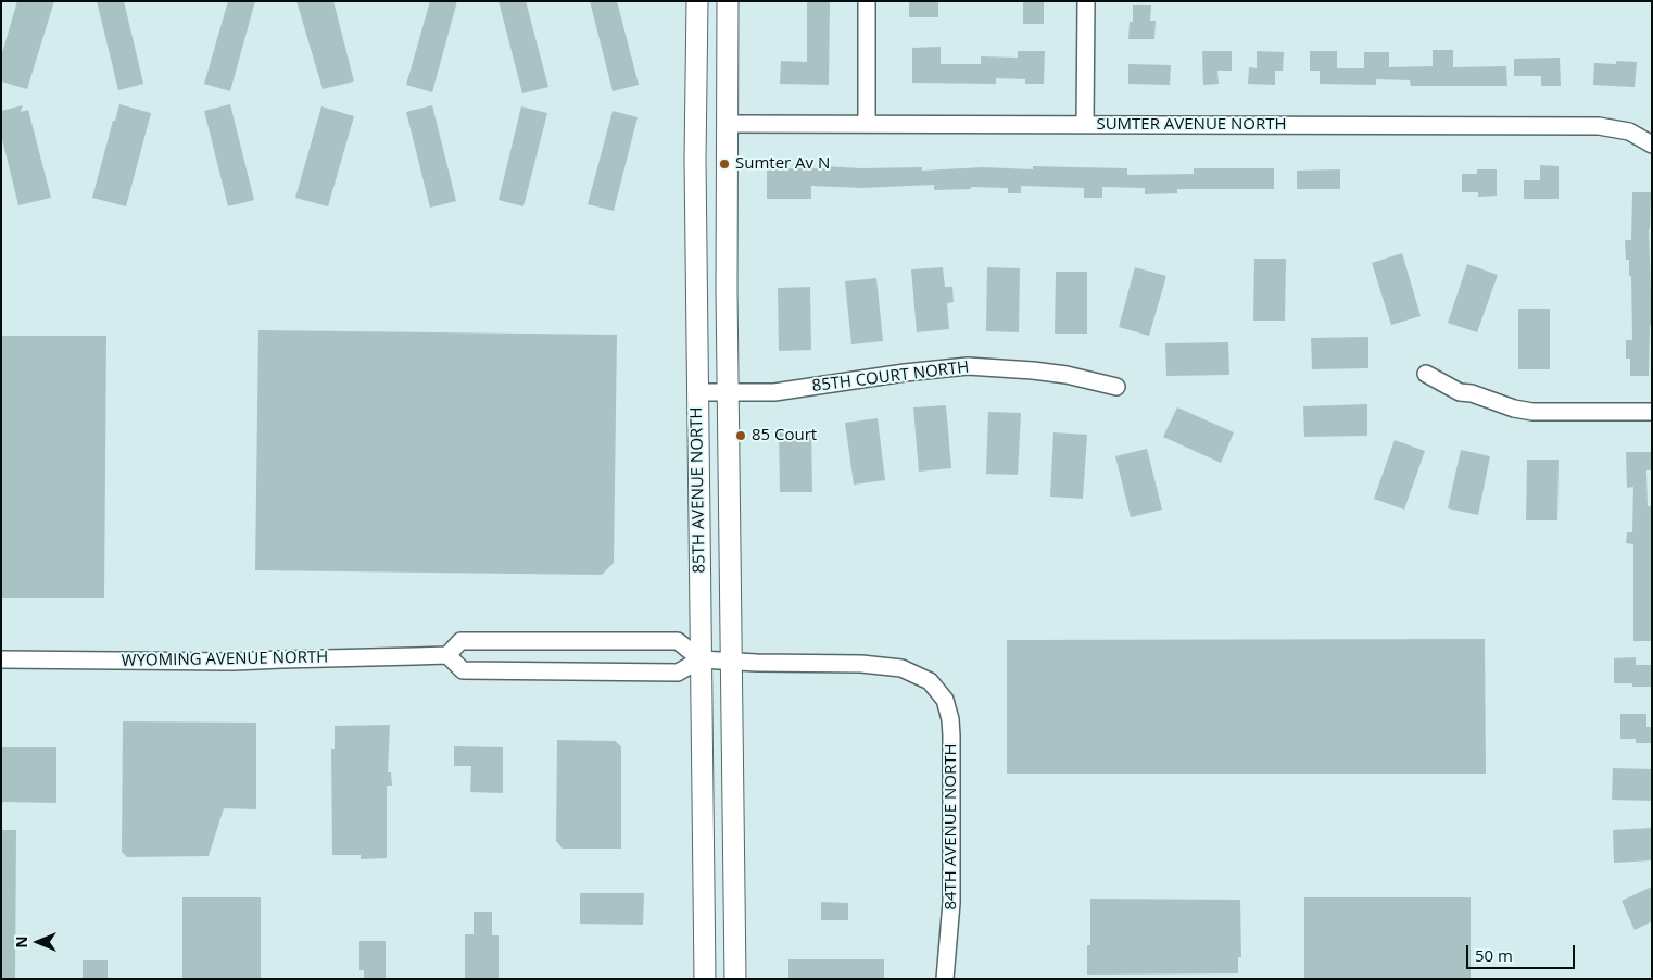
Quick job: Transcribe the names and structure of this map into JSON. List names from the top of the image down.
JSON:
{
  "streets": {
    "main road": ["85TH AVENUE NORTH"],
    "street": [
      "SUMTER AVENUE NORTH",
      "85TH COURT NORTH",
      "WYOMING AVENUE NORTH",
      "84TH AVENUE NORTH"
    ]
  },
  "crossings": [
    ["SUMTER AVENUE NORTH", "85TH AVENUE NORTH"],
    ["85TH COURT NORTH", "85TH AVENUE NORTH"],
    ["85TH AVENUE NORTH", "84TH AVENUE NORTH"]
  ],
  "places": ["Sumter Av N", "85 Court"],
  "scale_bar": "50 m",
  "north": "left"
}
